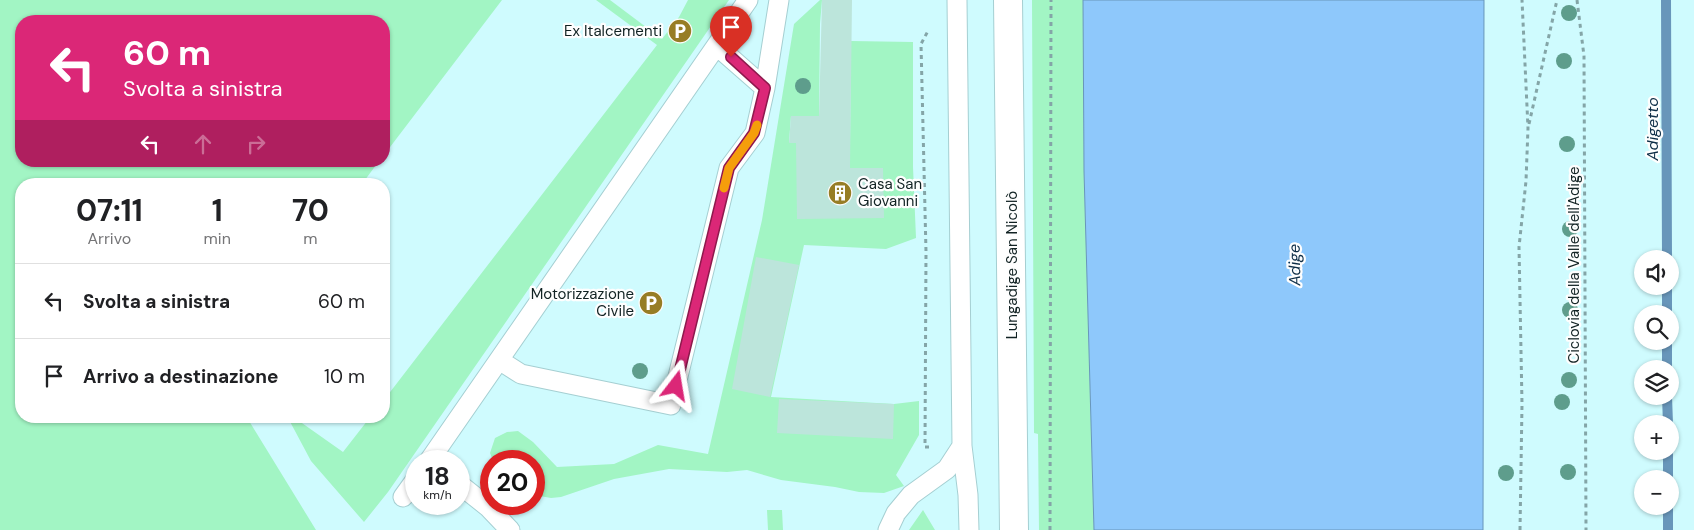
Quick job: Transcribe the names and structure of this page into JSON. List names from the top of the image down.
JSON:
{
  "streets": {
    "main road": ["Lungadige San Nicolò"],
    "path": ["Ciclovia della Valle dell'Adige"]
  },
  "water": ["Adigetto", "Adige"],
  "places": {
    "parking": ["Ex Italcementi", "Motorizzazione Civile"],
    "building": ["Casa San Giovanni"]
  },
  "page": {
    "turn": ["60 m", "Svolta a sinistra"],
    "eta": [
      "07:11",
      "Arrivo",
      "1",
      "min",
      "70",
      "m"
    ],
    "map_buttons": ["+", "−"],
    "list": [
      {
        "name": "Svolta a sinistra",
        "value": "60 m"
      },
      {
        "name": "Arrivo a destinazione",
        "value": "10 m"
      }
    ],
    "speed": "18 km/h",
    "limit": "20"
  }
}
